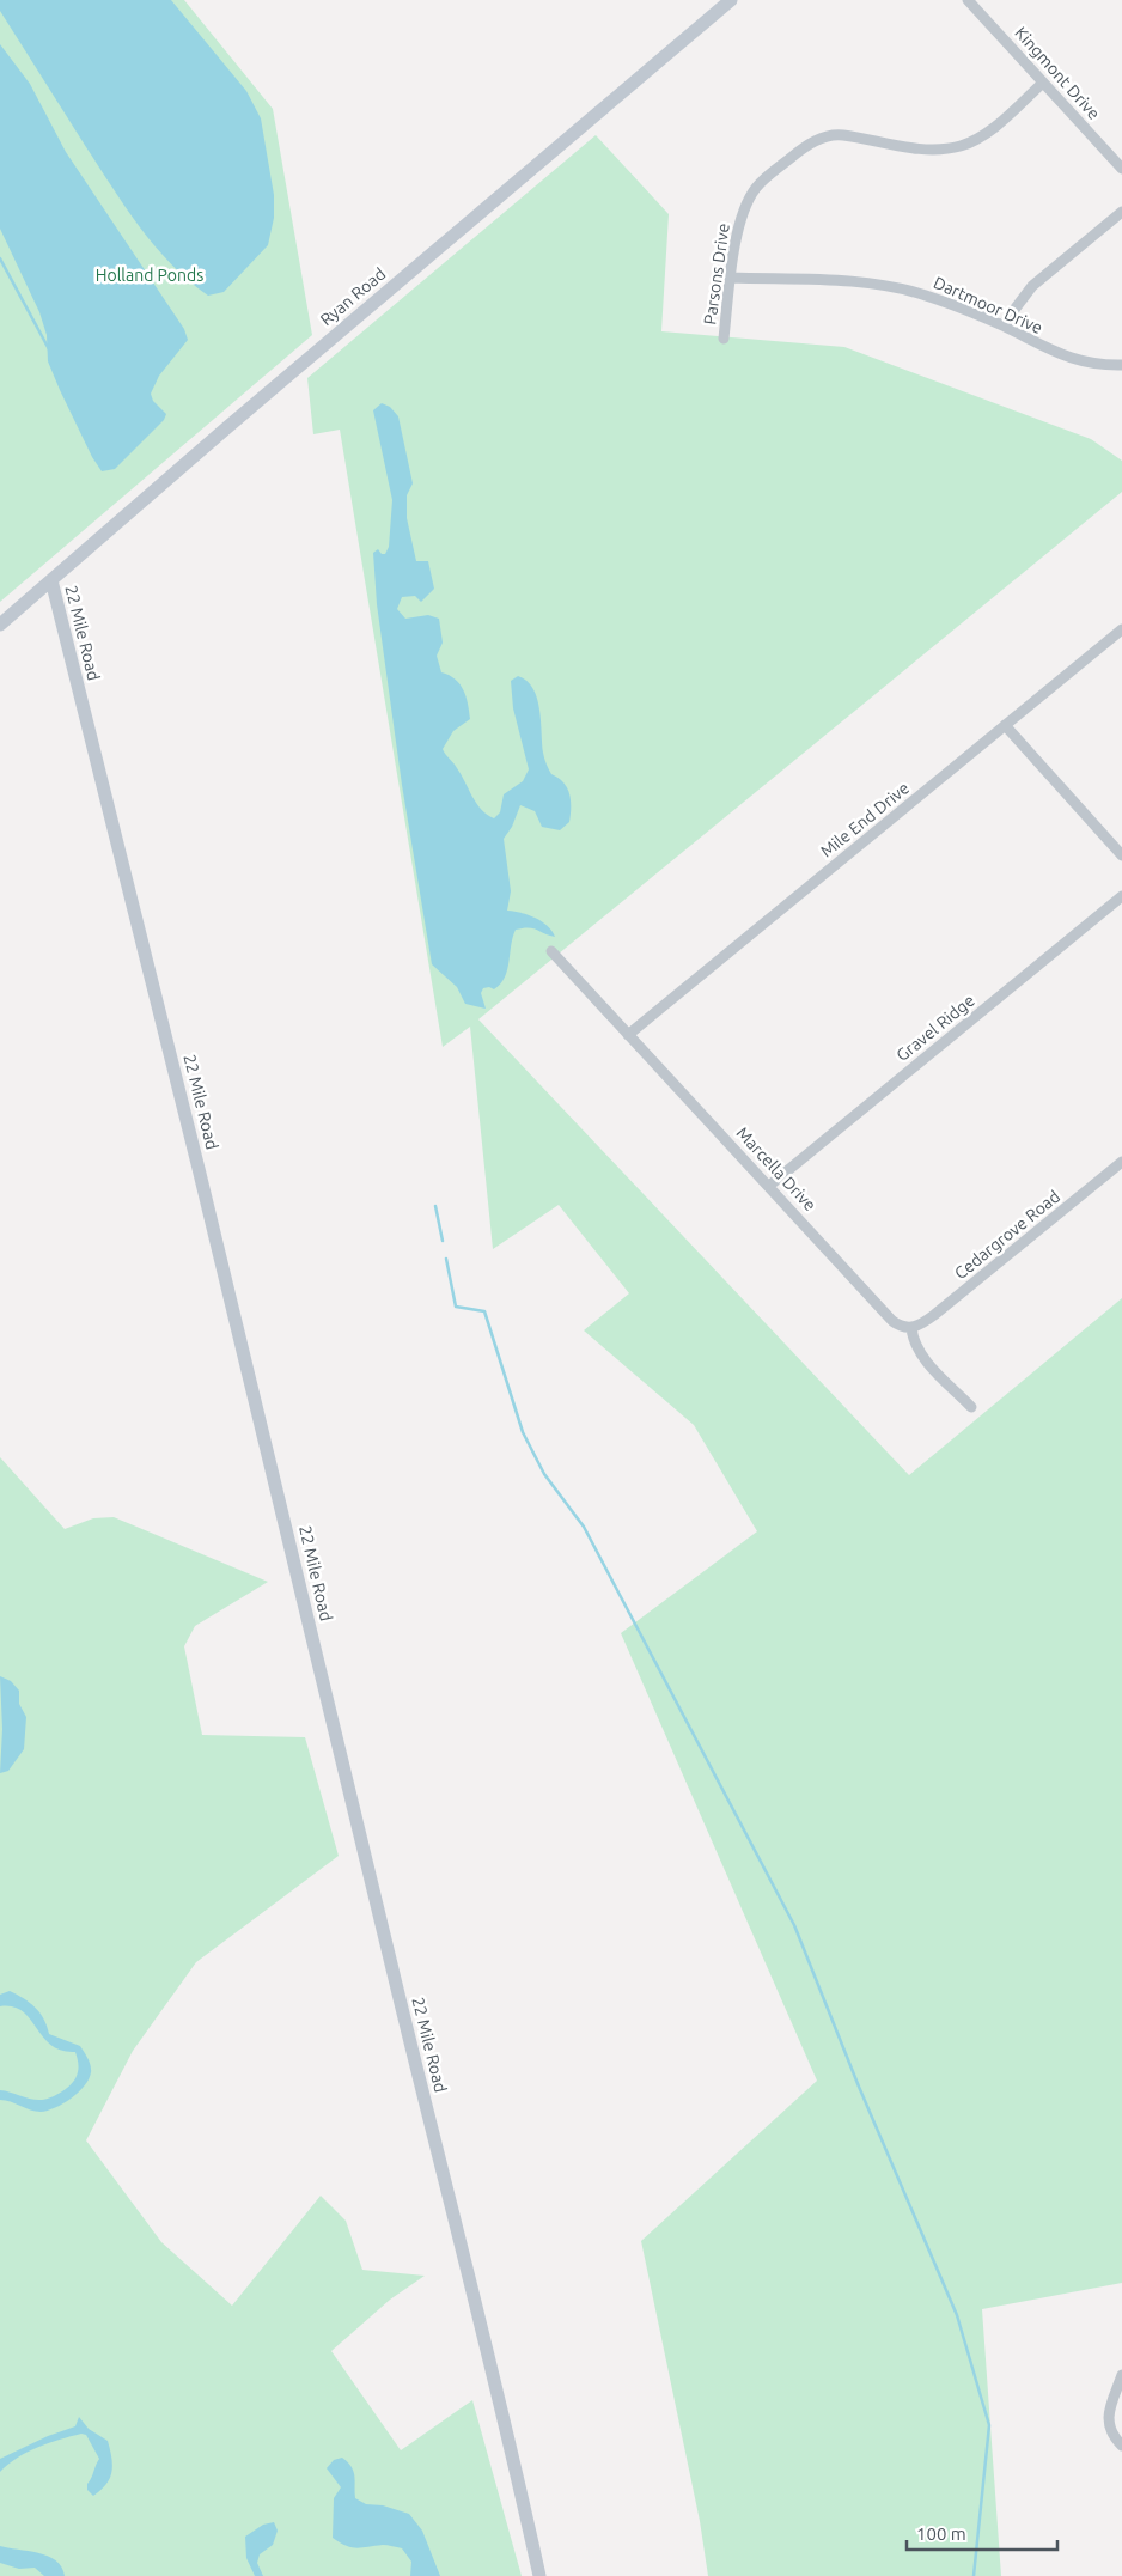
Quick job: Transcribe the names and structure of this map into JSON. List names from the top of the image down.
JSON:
{
  "streets": {
    "street": [
      "Kingmont Drive",
      "Parsons Drive",
      "Ryan Road",
      "Dartmoor Drive",
      "22 Mile Road",
      "Mile End Drive",
      "Gravel Ridge",
      "Marcella Drive",
      "Cedargrove Road"
    ]
  },
  "crossings": [
    ["Kingmont Drive", "Parsons Drive"],
    ["Parsons Drive", "Dartmoor Drive"],
    ["Ryan Road", "22 Mile Road"],
    ["Mile End Drive", "Marcella Drive"],
    ["Gravel Ridge", "Marcella Drive"],
    ["Marcella Drive", "Cedargrove Road"]
  ],
  "parks": ["Holland Ponds"],
  "scale_bar": "100 m"
}
